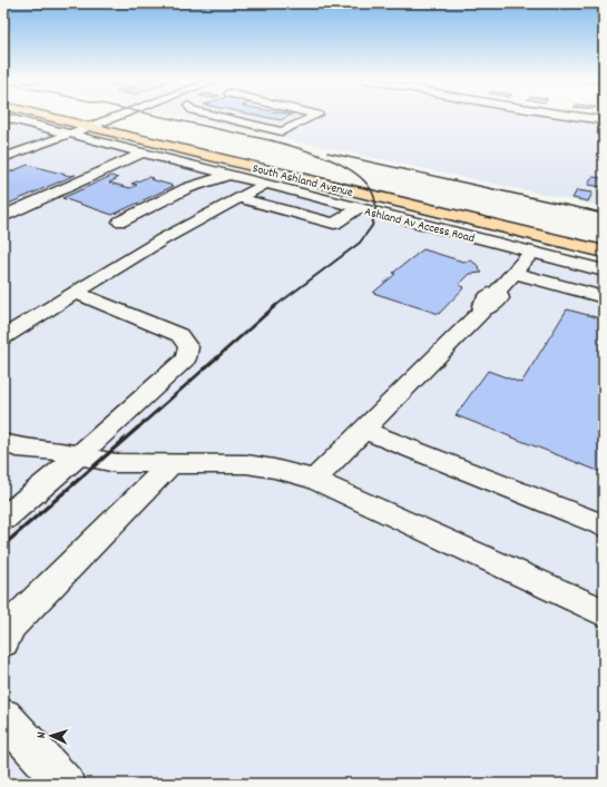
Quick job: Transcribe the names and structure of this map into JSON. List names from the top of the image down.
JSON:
{
  "streets": {
    "main road": ["South Ashland Avenue"],
    "street": ["Ashland Av Access Road"]
  },
  "north": "left"
}
